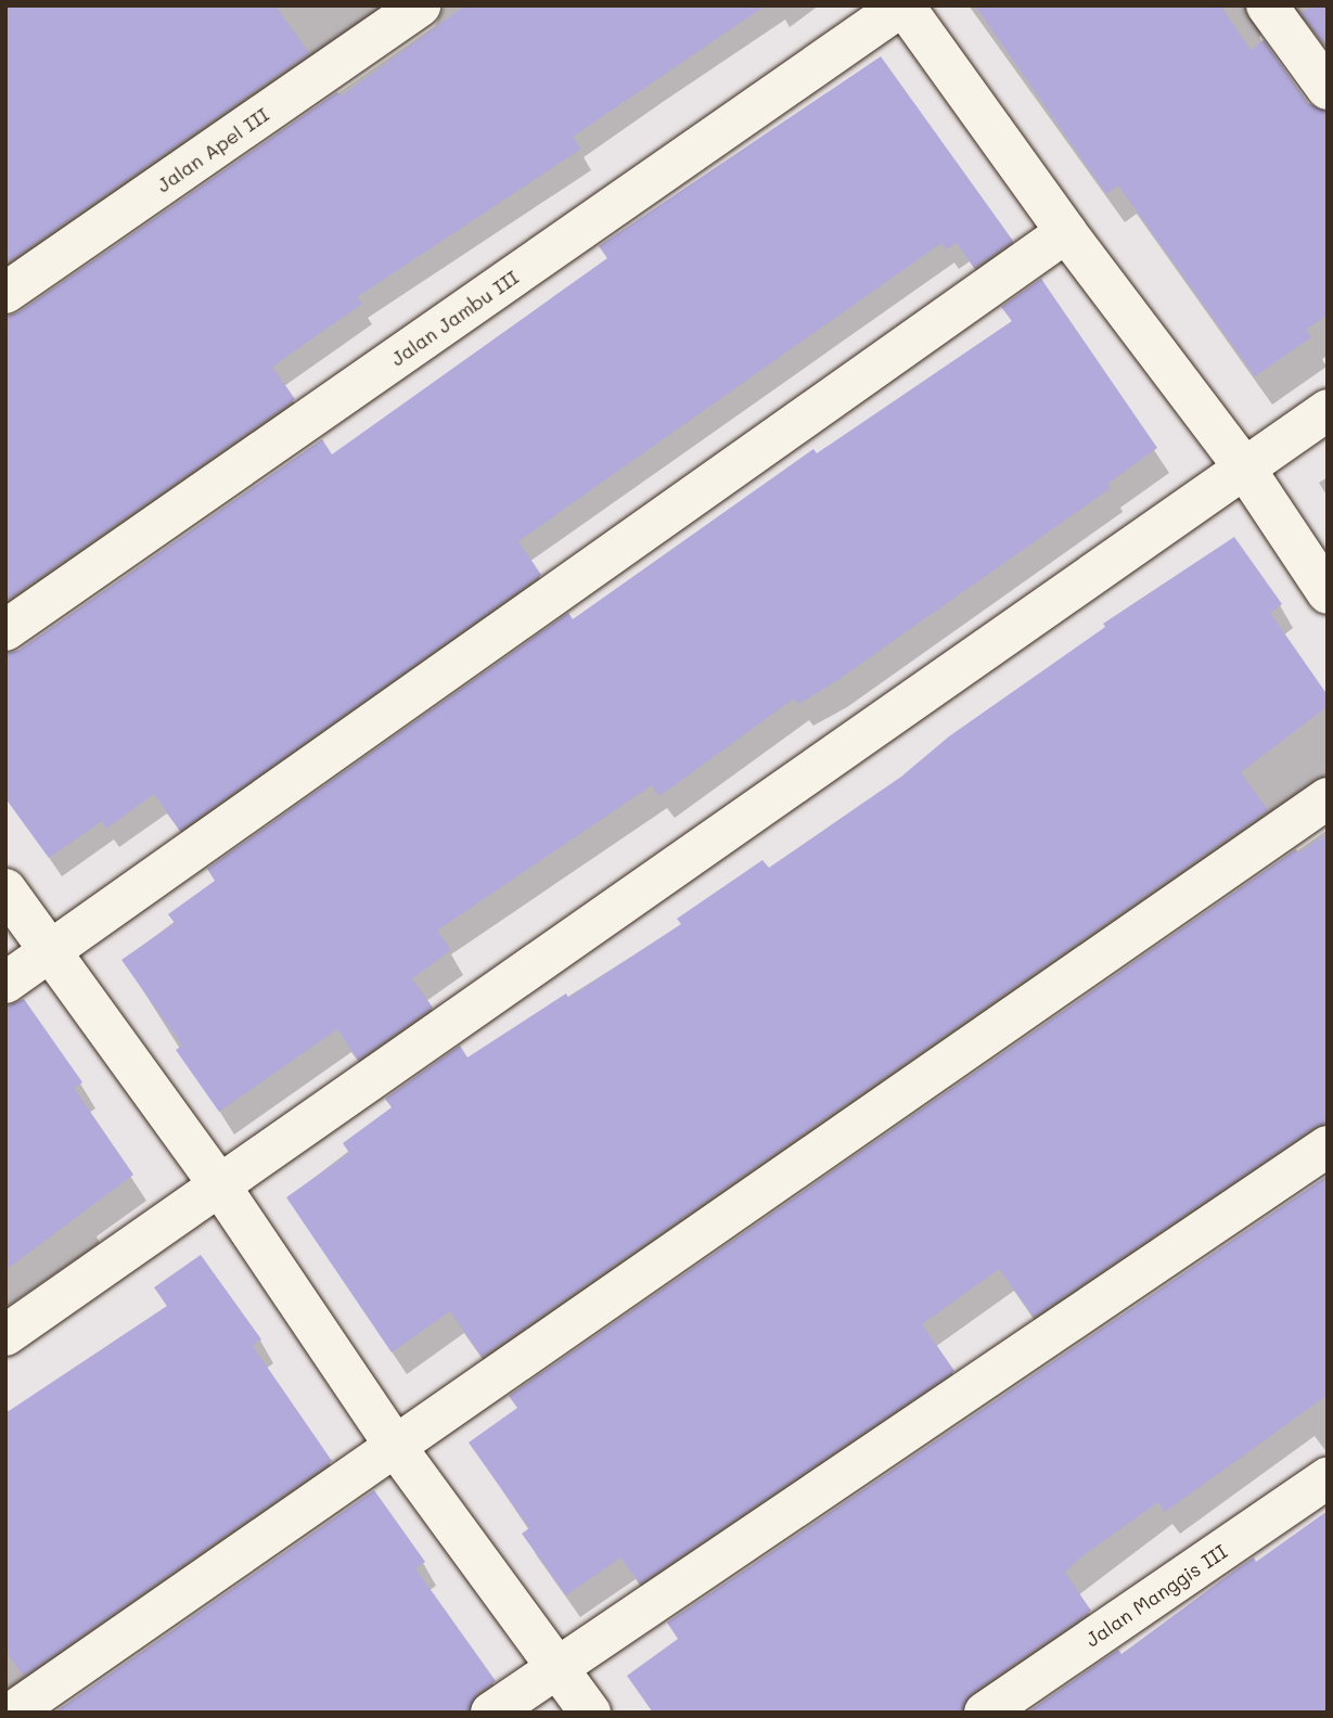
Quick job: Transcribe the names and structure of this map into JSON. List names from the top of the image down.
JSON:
{
  "streets": {
    "street": ["Jalan Apel III", "Jalan Jambu III", "Jalan Manggis III"]
  }
}
